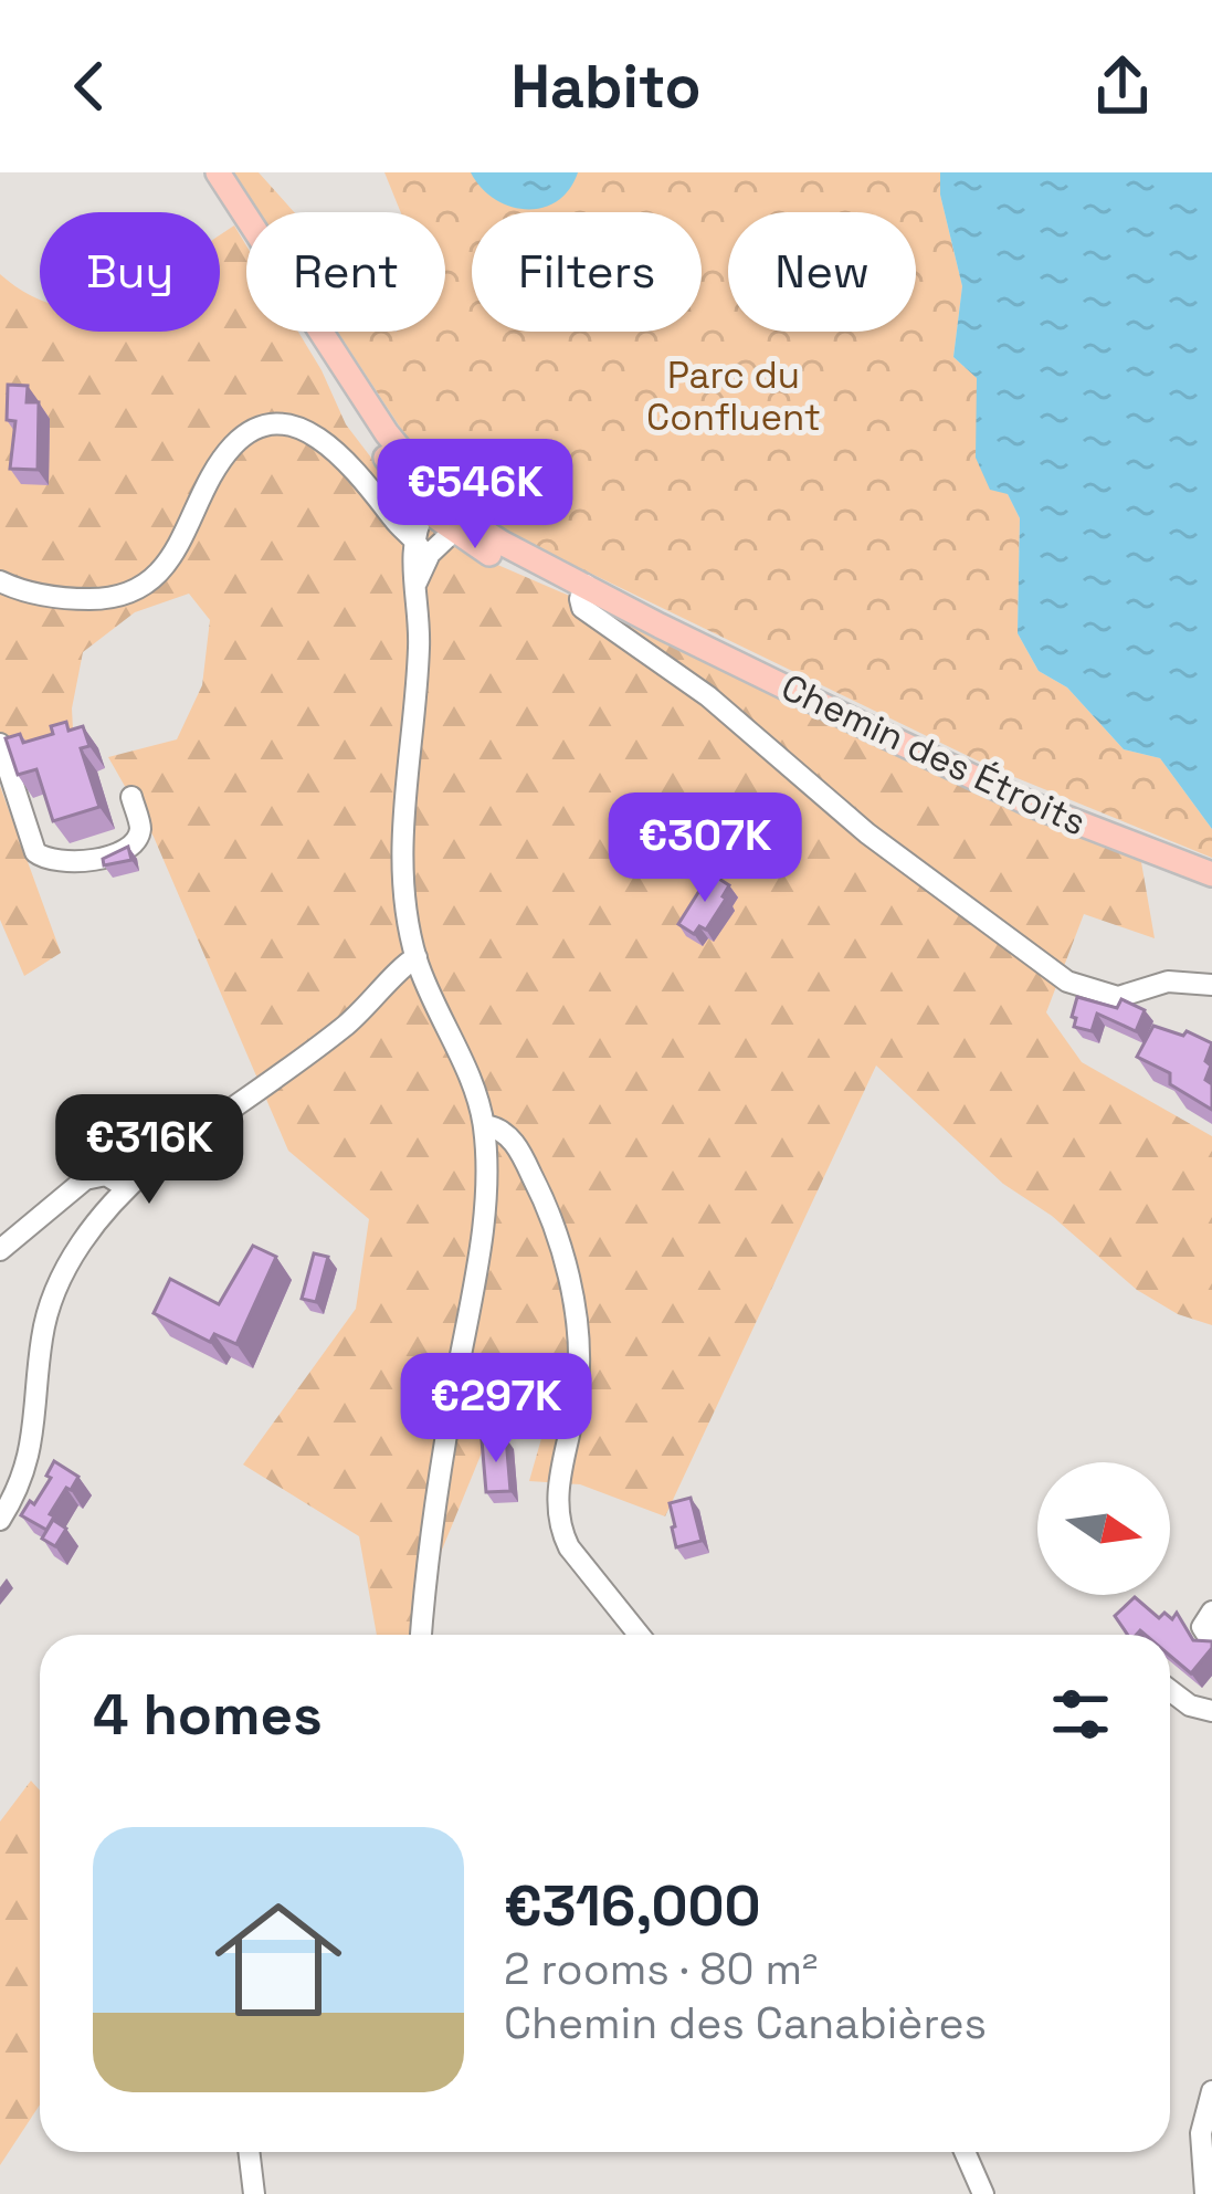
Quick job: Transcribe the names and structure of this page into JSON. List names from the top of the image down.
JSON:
{
  "streets": {
    "main road": ["Chemin des Étroits"]
  },
  "parks": ["Parc du Confluent"],
  "north": "right",
  "page": {
    "header": "Habito",
    "chip": [
      "Buy",
      "Rent",
      "Filters",
      "New"
    ],
    "price": [
      "€546K",
      "€307K",
      "€316K",
      "€297K"
    ],
    "heading": "4 homes",
    "list": [
      {
        "name": "€316,000",
        "note": "2 rooms · 80 m² · Chemin des Canabières"
      }
    ]
  }
}
